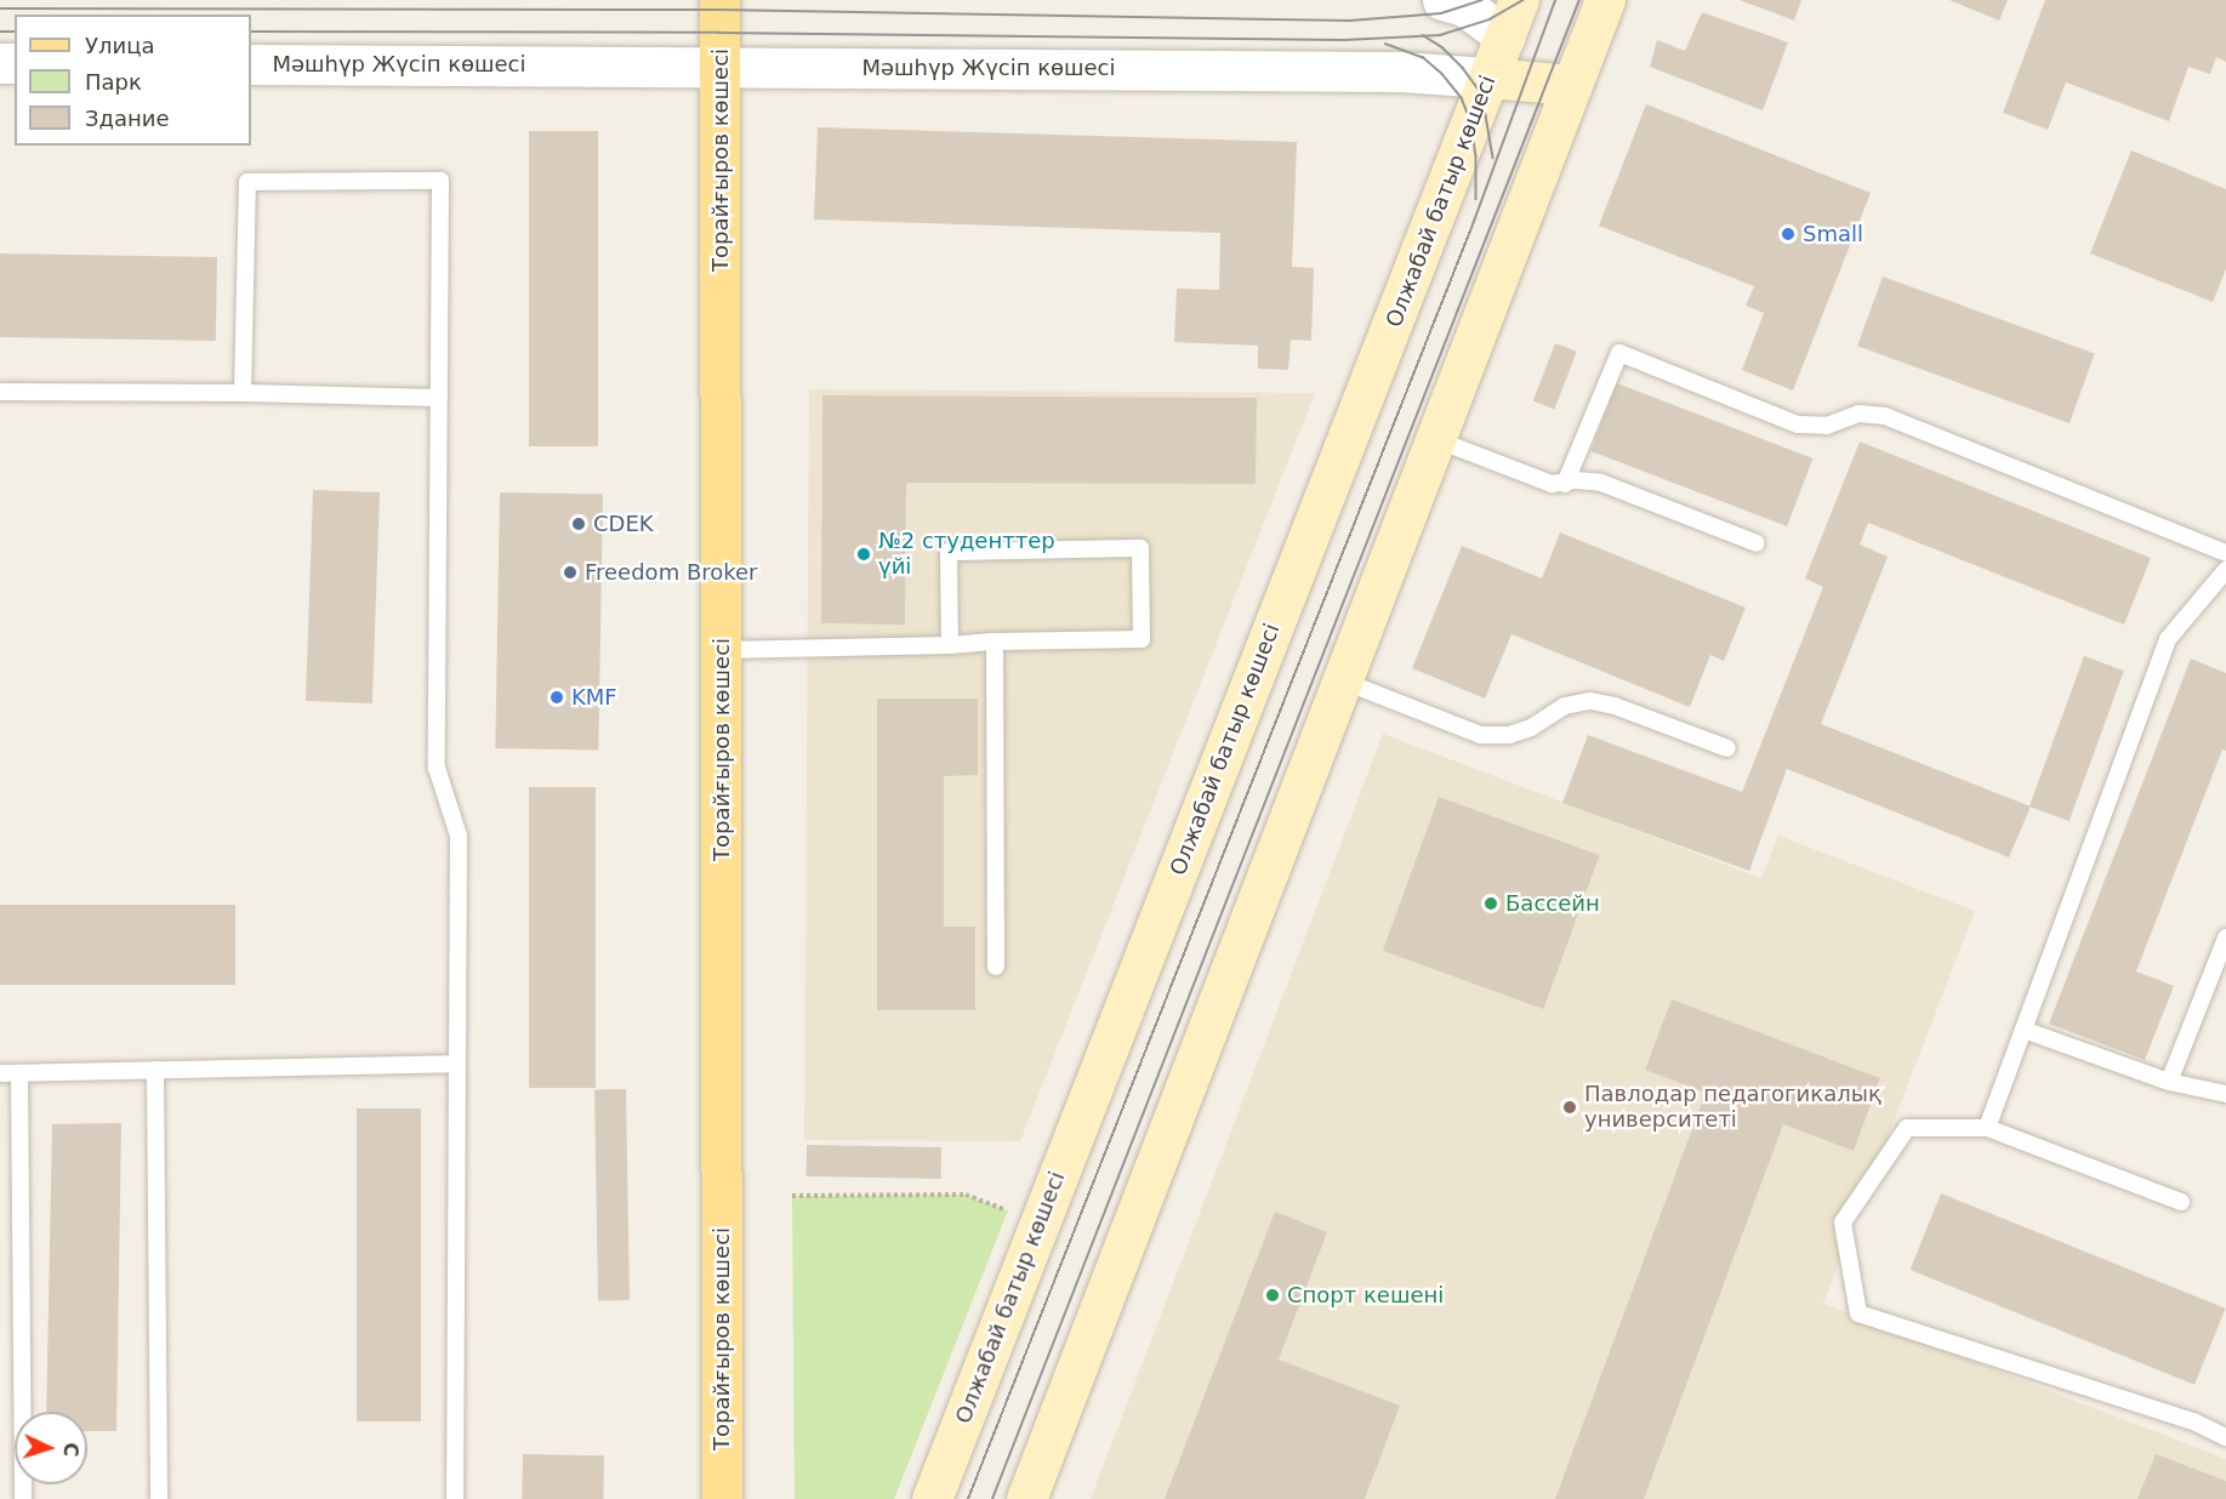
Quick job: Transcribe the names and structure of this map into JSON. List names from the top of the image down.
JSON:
{
  "streets": {
    "main road": ["Мәшһүр Жүсіп көшесі", "Торайғыров көшесі", "Олжабай батыр көшесі"]
  },
  "crossings": [
    ["Мәшһүр Жүсіп көшесі", "Торайғыров көшесі"],
    ["Мәшһүр Жүсіп көшесі", "Олжабай батыр көшесі"]
  ],
  "places": [
    "Small",
    "CDEK",
    "№2 студенттер үйі",
    "Freedom Broker",
    "KMF",
    "Бассейн",
    "Павлодар педагогикалық университеті",
    "Спорт кешені"
  ],
  "legend": ["Улица", "Парк", "Здание"],
  "north": "right"
}
